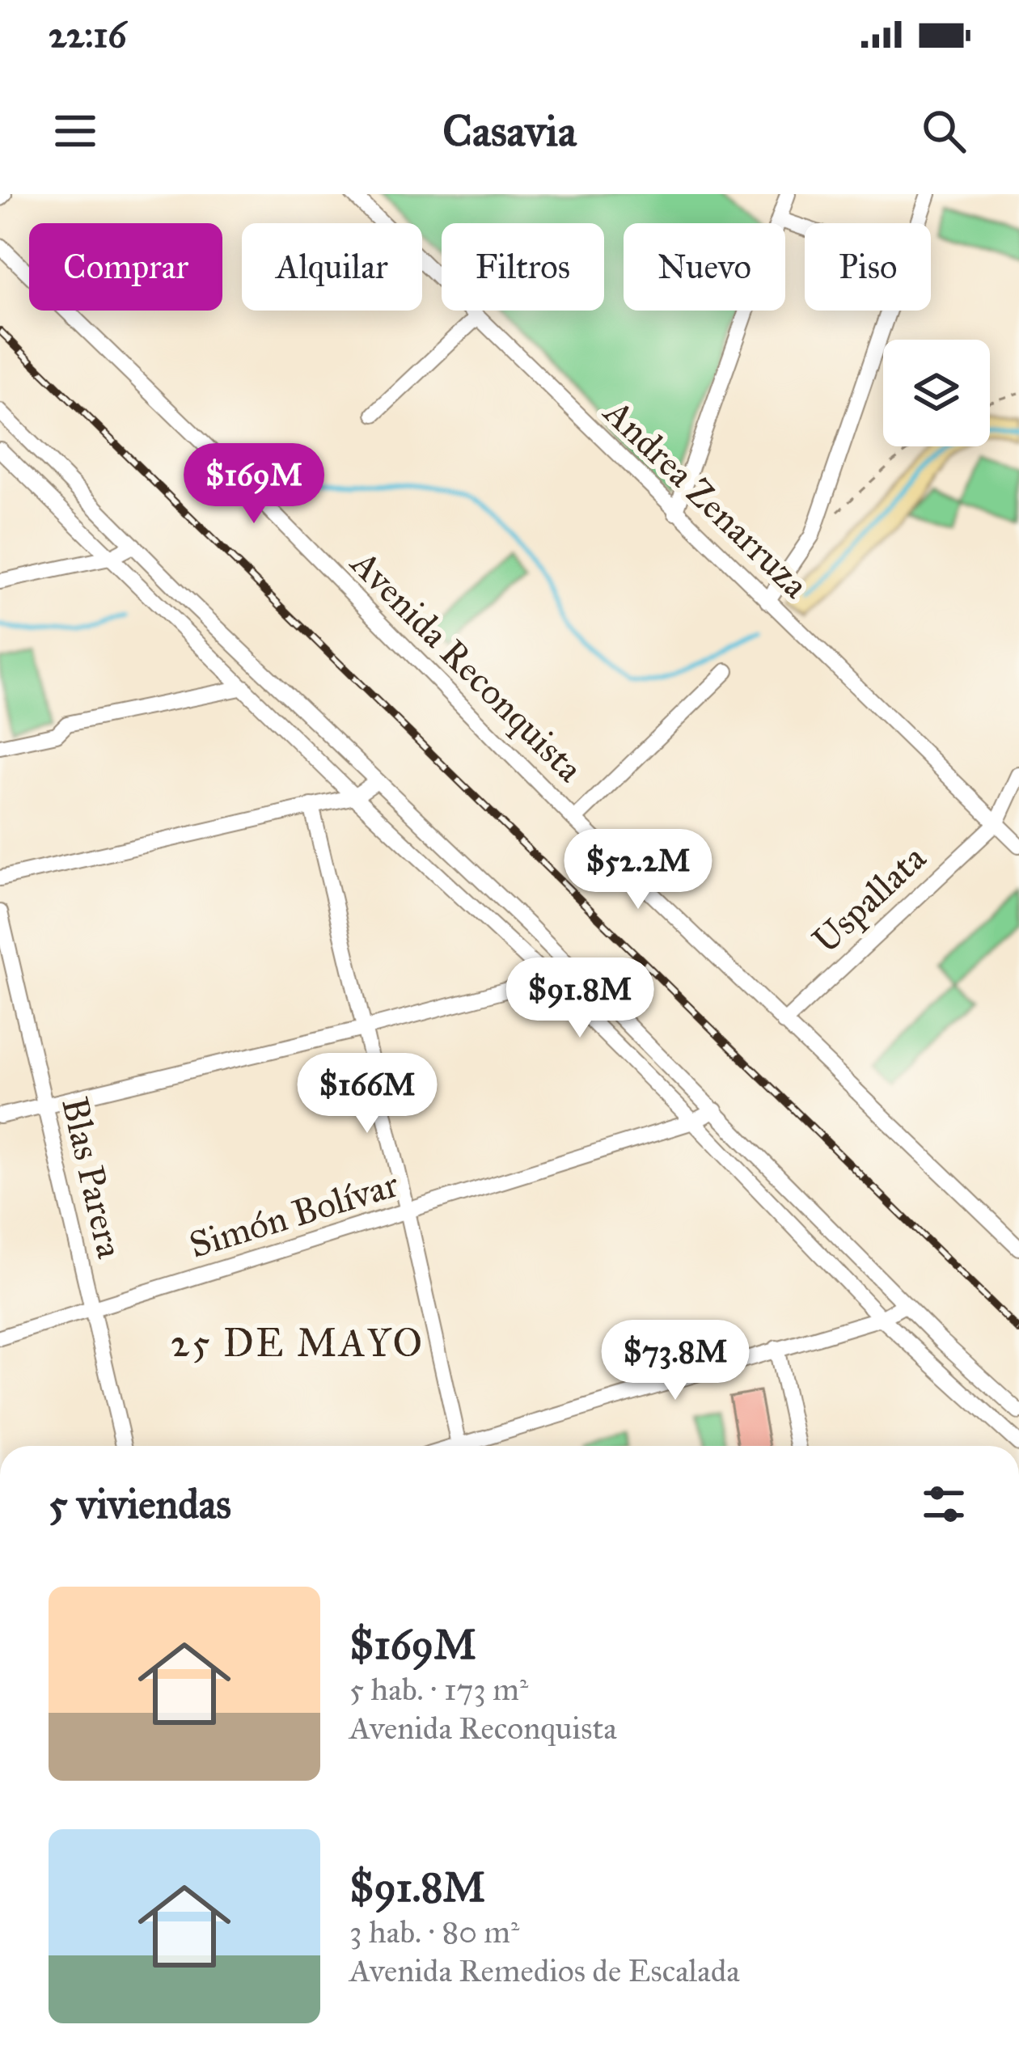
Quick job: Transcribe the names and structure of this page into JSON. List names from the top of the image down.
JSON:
{
  "streets": {
    "street": [
      "Andrea Zenarruza",
      "Avenida Reconquista",
      "Uspallata",
      "Blas Parera",
      "Simón Bolívar"
    ]
  },
  "crossings": [
    ["Andrea Zenarruza", "Uspallata"],
    ["Avenida Reconquista", "Uspallata"],
    ["Blas Parera", "Simón Bolívar"]
  ],
  "districts": ["25 DE MAYO"],
  "page": {
    "status": "22:16",
    "header": "Casavia",
    "chip": [
      "Comprar",
      "Alquilar",
      "Filtros",
      "Nuevo",
      "Piso"
    ],
    "price": [
      "$169M",
      "$52.2M",
      "$91.8M",
      "$166M",
      "$73.8M"
    ],
    "heading": "5 viviendas",
    "list": [
      {
        "name": "$169M",
        "note": "5 hab. · 173 m² · Avenida Reconquista"
      },
      {
        "name": "$91.8M",
        "note": "3 hab. · 80 m² · Avenida Remedios de Escalada"
      }
    ]
  }
}
